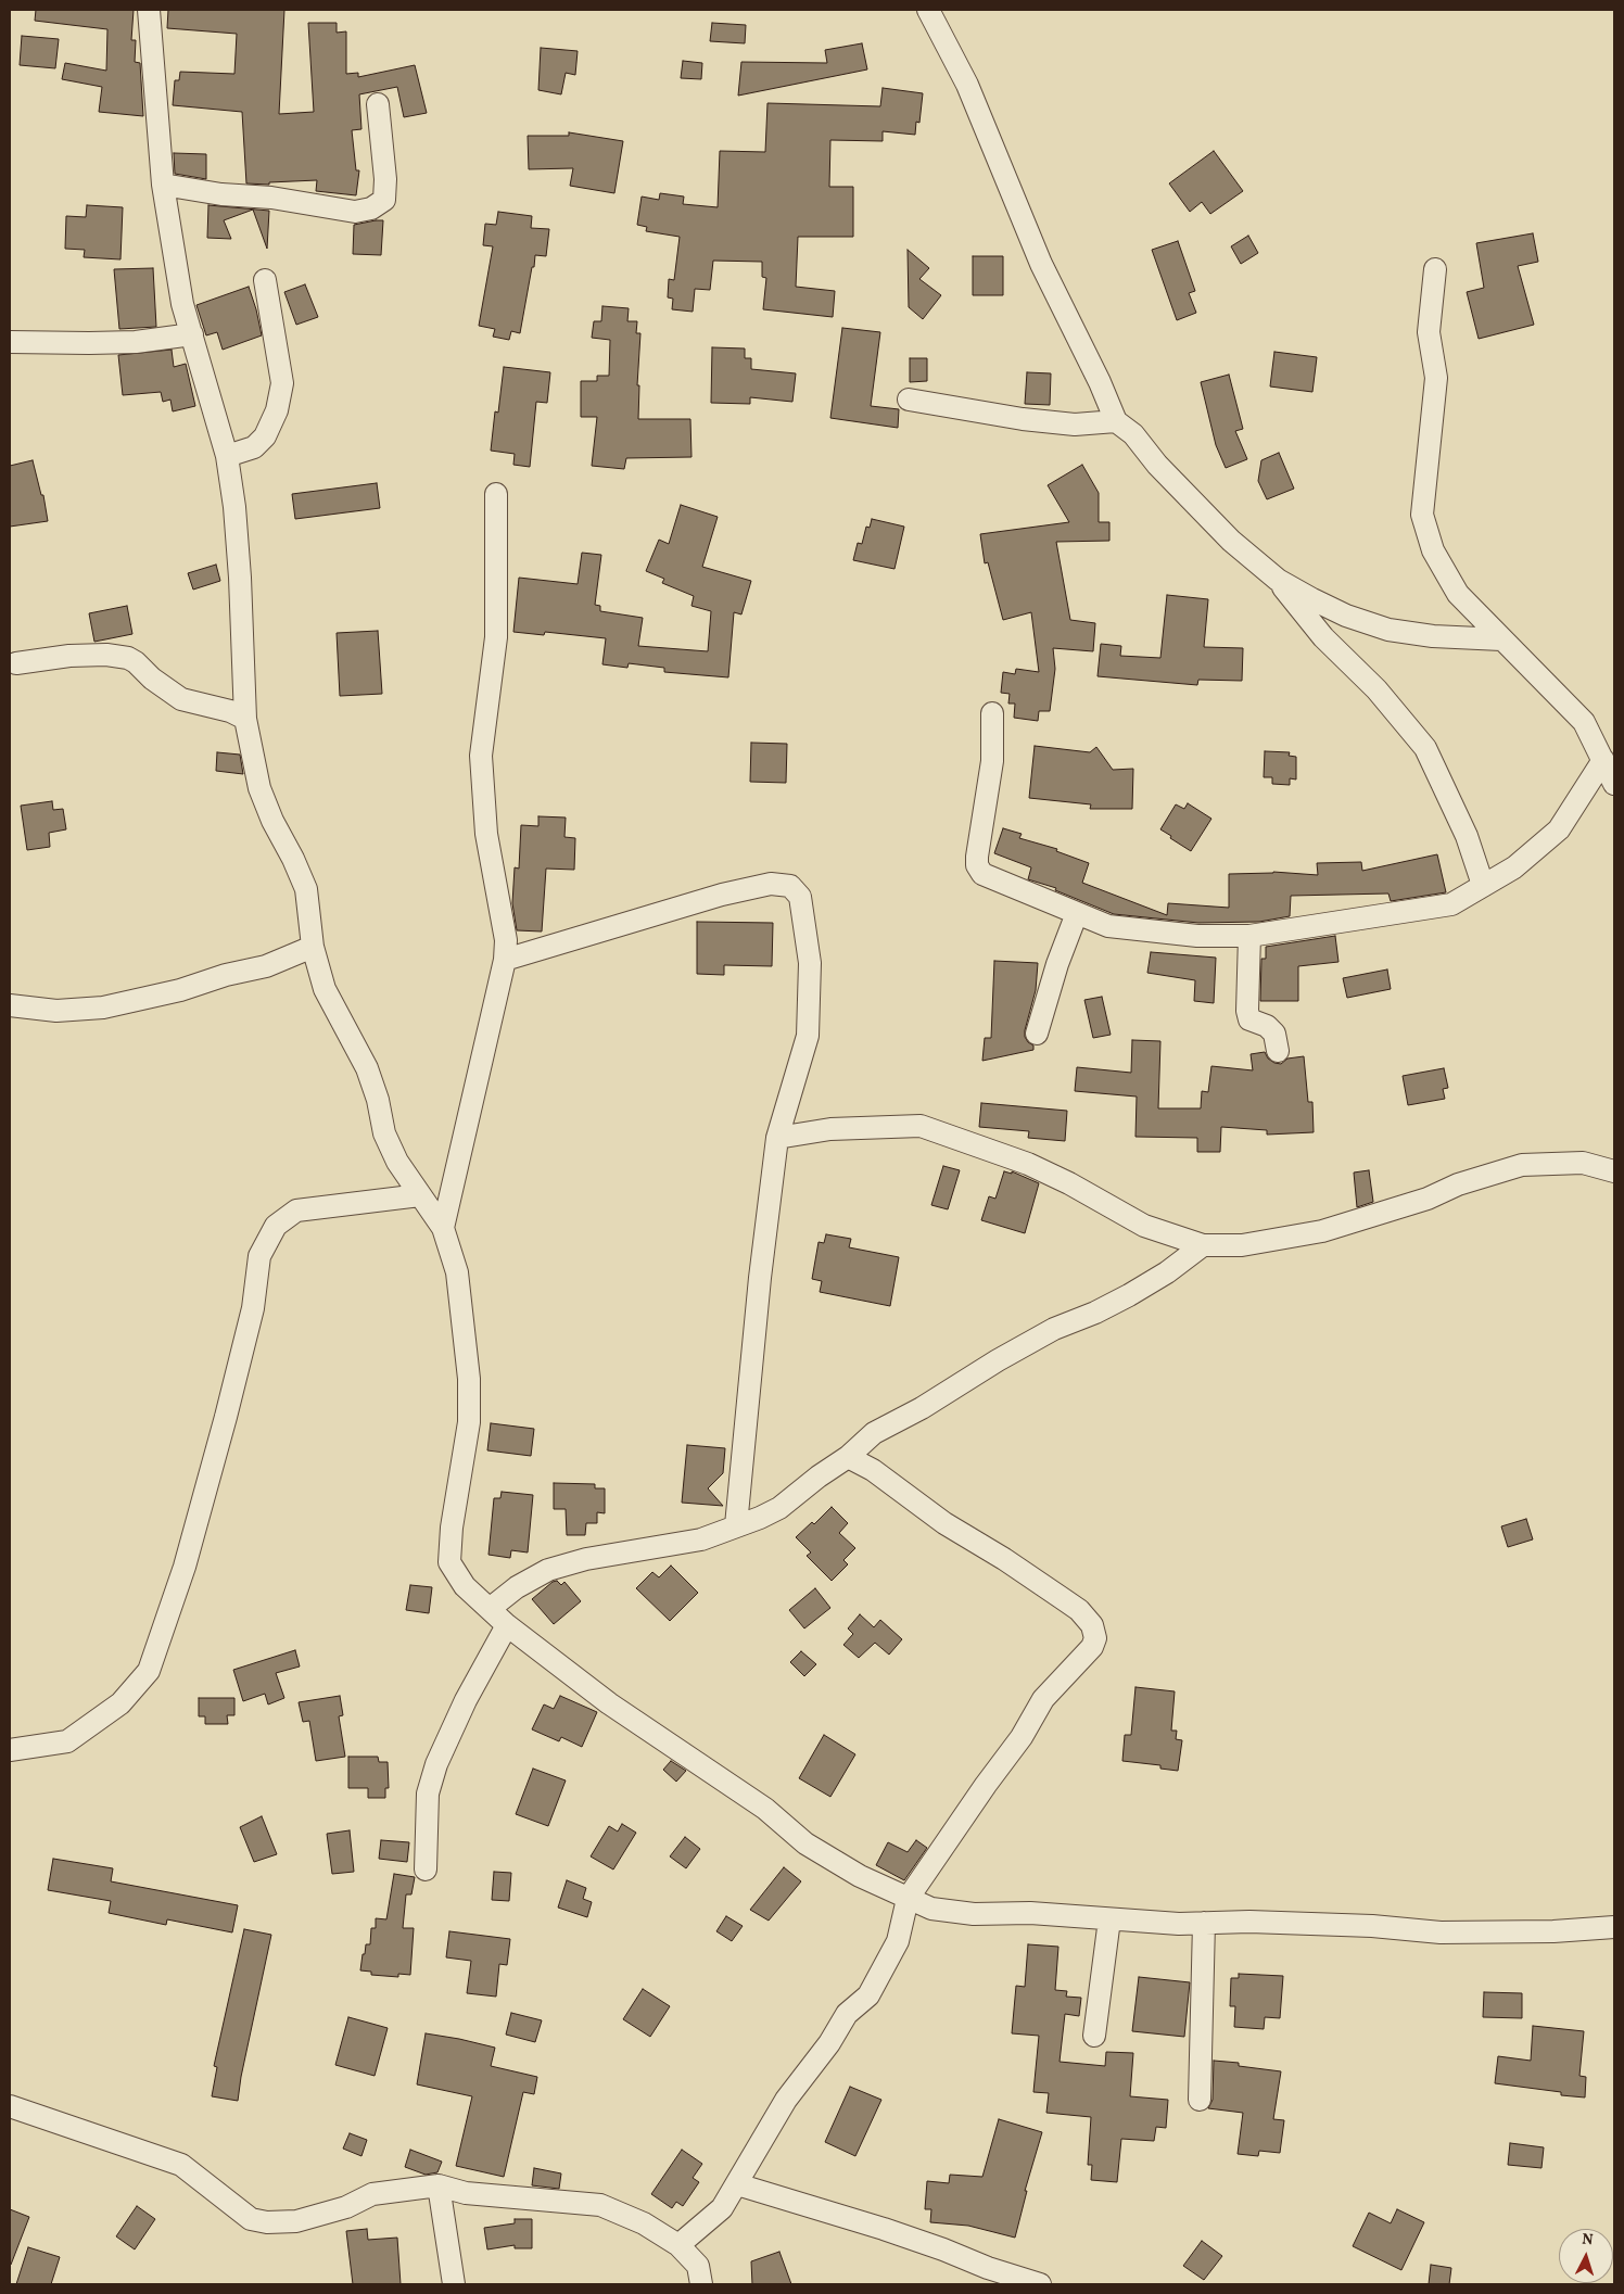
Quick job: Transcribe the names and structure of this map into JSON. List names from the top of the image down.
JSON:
{
  "north": "top"
}
